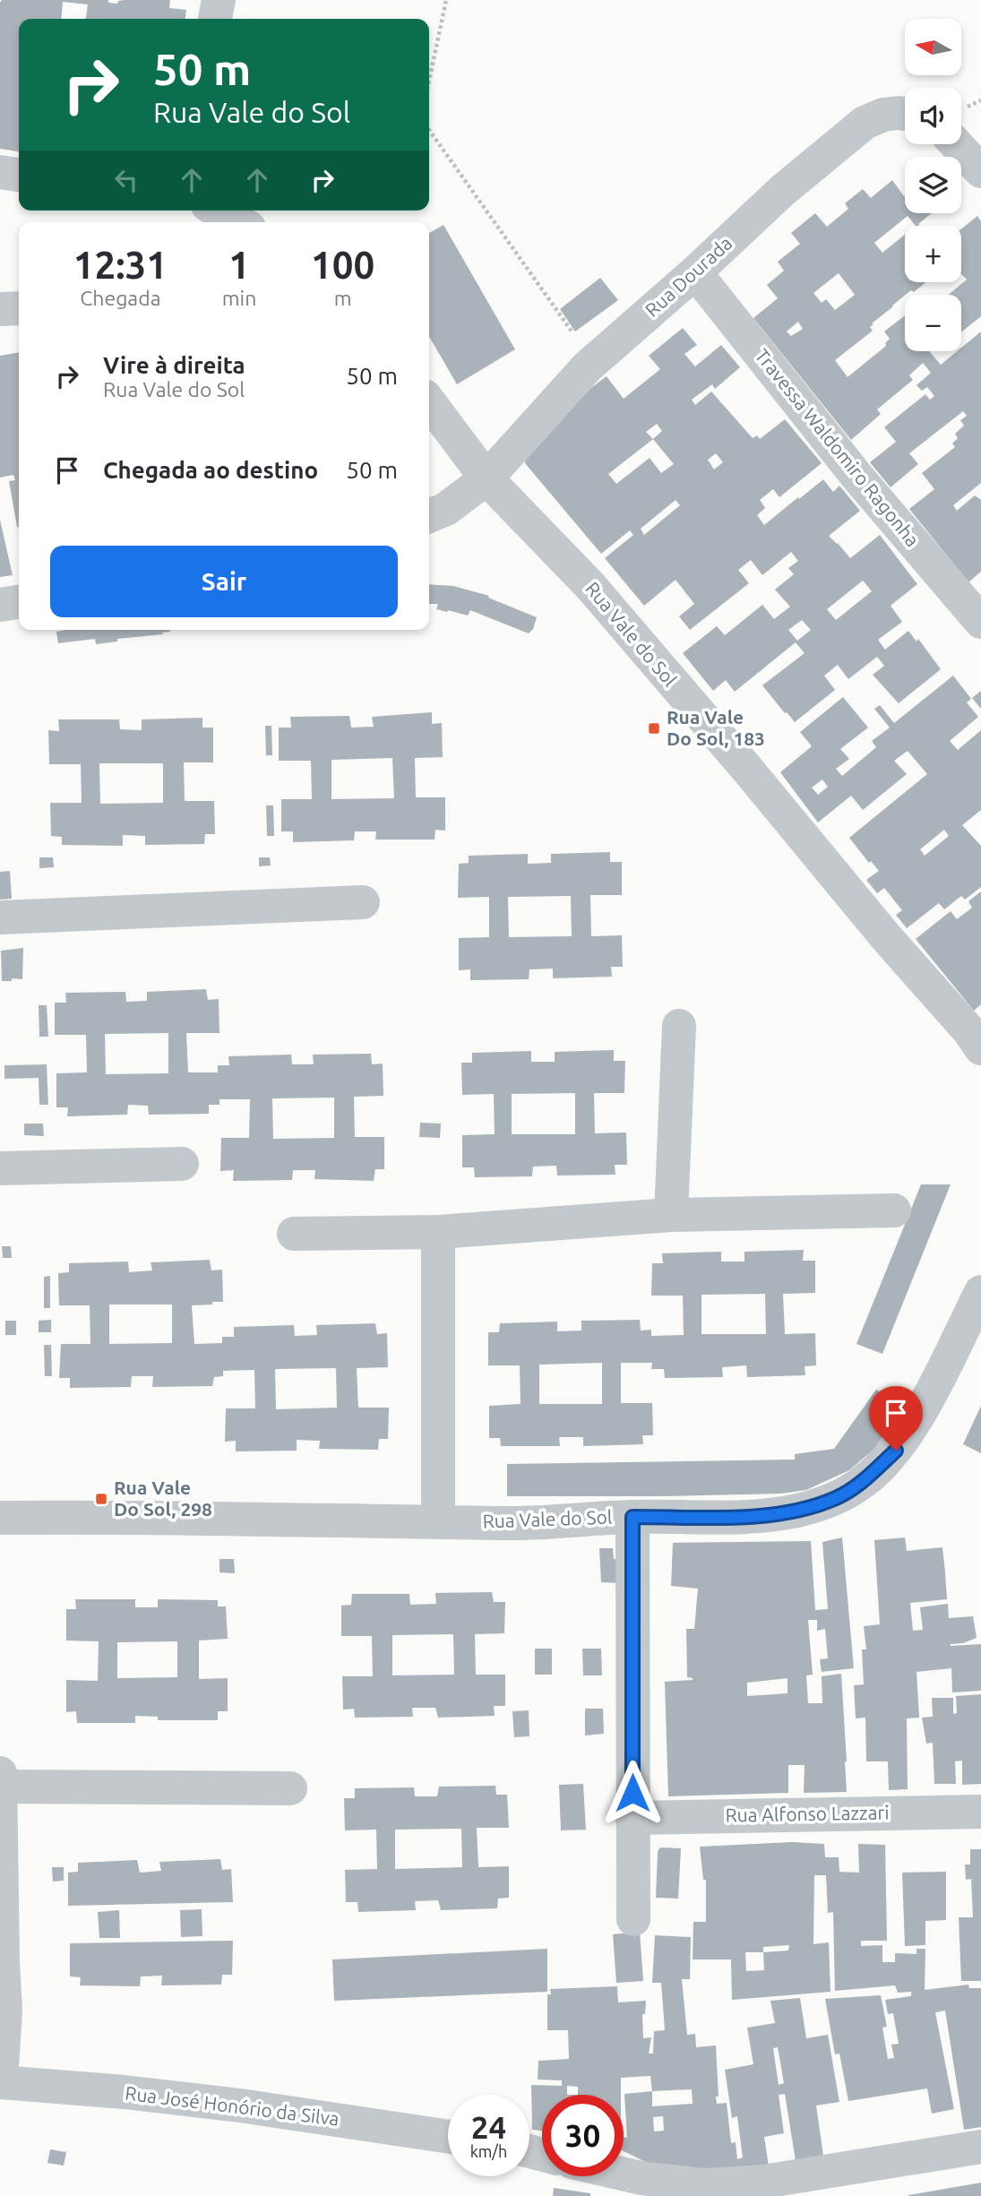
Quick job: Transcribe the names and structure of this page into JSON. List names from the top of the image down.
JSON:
{
  "streets": {
    "street": [
      "Rua Dourada",
      "Travessa Waldomiro Ragonha",
      "Rua Vale do Sol",
      "Rua Alfonso Lazzari",
      "Rua José Honório da Silva"
    ]
  },
  "crossings": [
    ["Rua Dourada", "Travessa Waldomiro Ragonha"],
    ["Rua Dourada", "Rua Vale do Sol"]
  ],
  "places": {
    "transit": ["Rua Vale Do Sol, 183", "Rua Vale Do Sol, 298"]
  },
  "north": "left",
  "page": {
    "map_buttons": ["+", "−"],
    "turn": ["50 m", "Rua Vale do Sol"],
    "eta": [
      "12:31",
      "Chegada",
      "1",
      "min",
      "100",
      "m"
    ],
    "list": [
      {
        "name": "Vire à direita",
        "note": "Rua Vale do Sol",
        "value": "50 m"
      },
      {
        "name": "Chegada ao destino",
        "value": "50 m"
      }
    ],
    "buttons": "Sair",
    "speed": "24 km/h",
    "limit": "30"
  }
}
